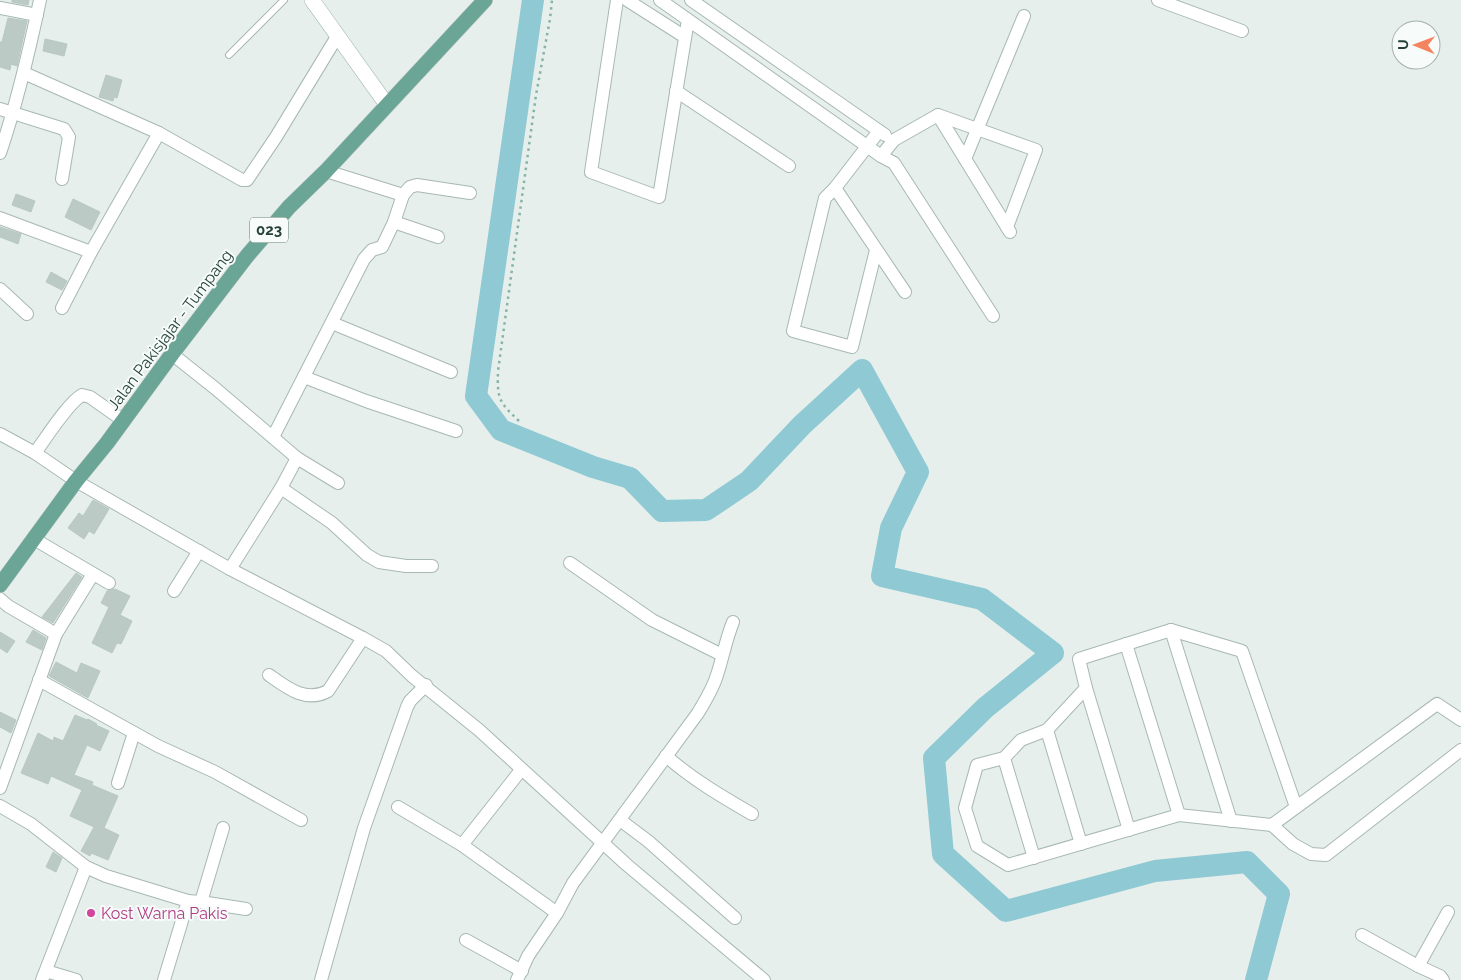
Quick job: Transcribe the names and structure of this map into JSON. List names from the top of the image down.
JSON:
{
  "streets": {
    "main road": ["023", "Jalan Pakisjajar - Tumpang"]
  },
  "places": ["Kost Warna Pakis"],
  "north": "left"
}
